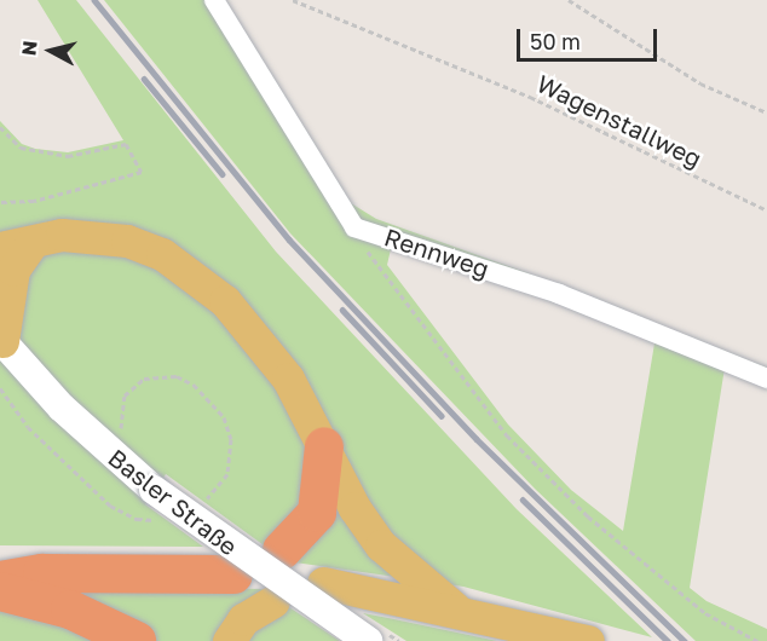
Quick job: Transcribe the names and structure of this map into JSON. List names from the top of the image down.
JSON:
{
  "streets": {
    "main road": ["Basler Straße"],
    "street": ["Rennweg"],
    "path": ["Wagenstallweg"]
  },
  "scale_bar": "50 m",
  "north": "left"
}
